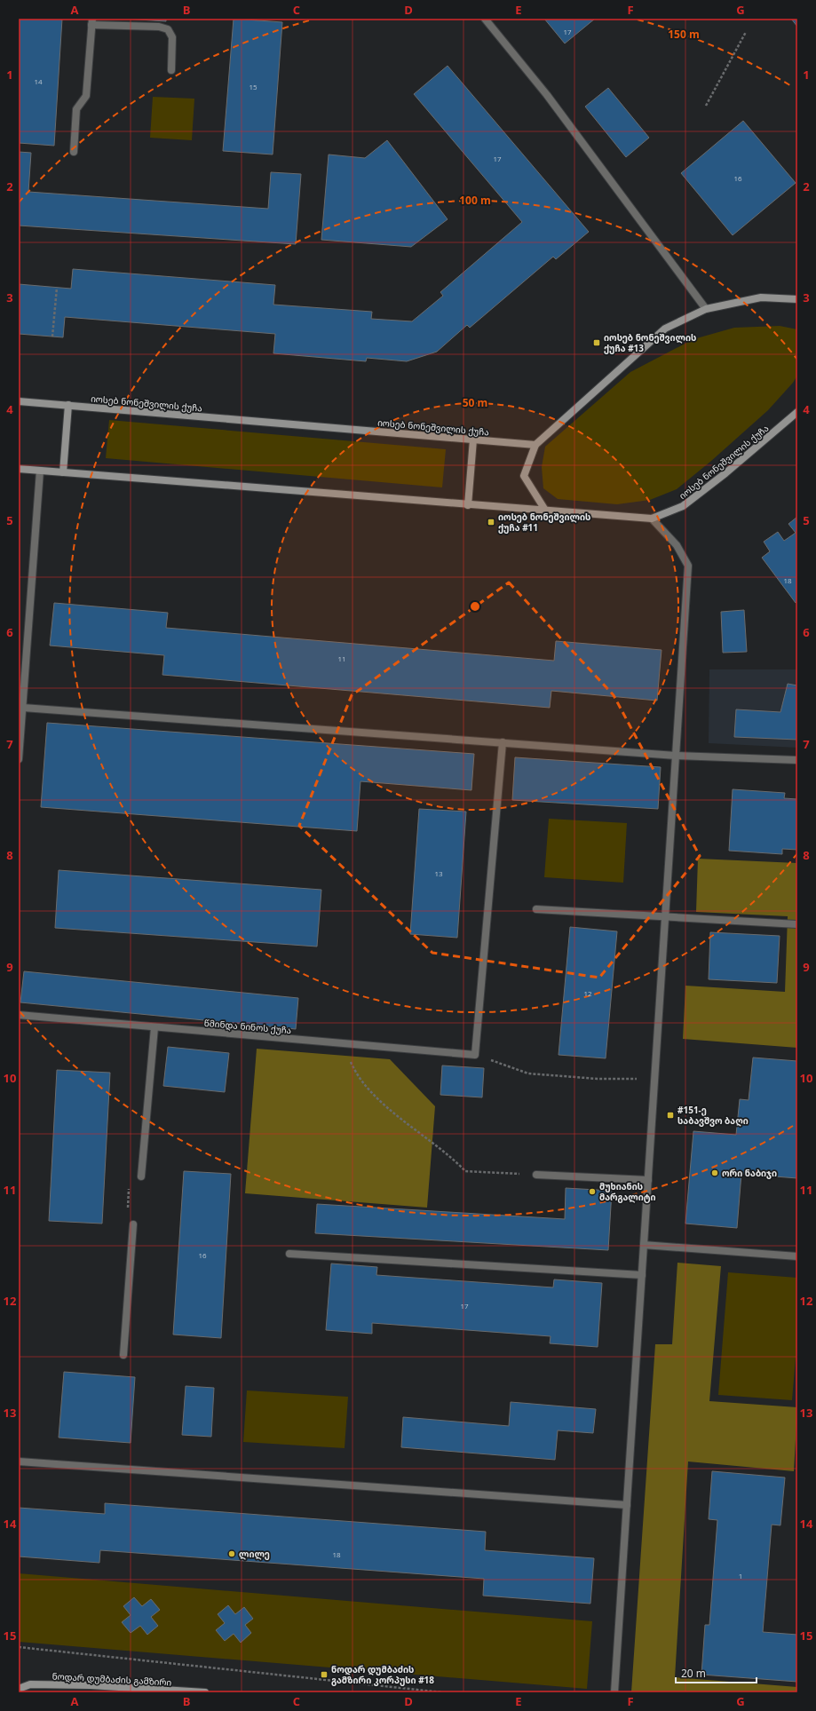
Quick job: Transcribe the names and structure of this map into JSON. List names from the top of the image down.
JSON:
{
  "streets": {
    "street": ["იოსებ ნონეშვილის ქუჩა", "წმინდა ნინოს ქუჩა", "ნოდარ დუმბაძის გამზირი"]
  },
  "places": {
    "transit": [
      "იოსებ ნონეშვილის ქუჩა #13",
      "იოსებ ნონეშვილის ქუჩა #11",
      "#151-ე საბავშვო ბაღი",
      "ნოდარ დუმბაძის გამზირი კორპუსი #18"
    ],
    "other": ["ორი ნაბიჯი", "მუხიანის მარგალიტი", "ლილე"]
  },
  "house_numbers": [
    "17",
    "14",
    "15",
    "17",
    "16",
    "18",
    "11",
    "13",
    "12",
    "16",
    "17",
    "18",
    "1"
  ],
  "scale_bar": "20 m",
  "grid": {
    "columns": [
      "A",
      "B",
      "C",
      "D",
      "E",
      "F",
      "G"
    ],
    "rows": [
      "1",
      "2",
      "3",
      "4",
      "5",
      "6",
      "7",
      "8",
      "9",
      "10",
      "11",
      "12",
      "13",
      "14",
      "15"
    ]
  },
  "rings": ["150 m", "100 m", "50 m"]
}
